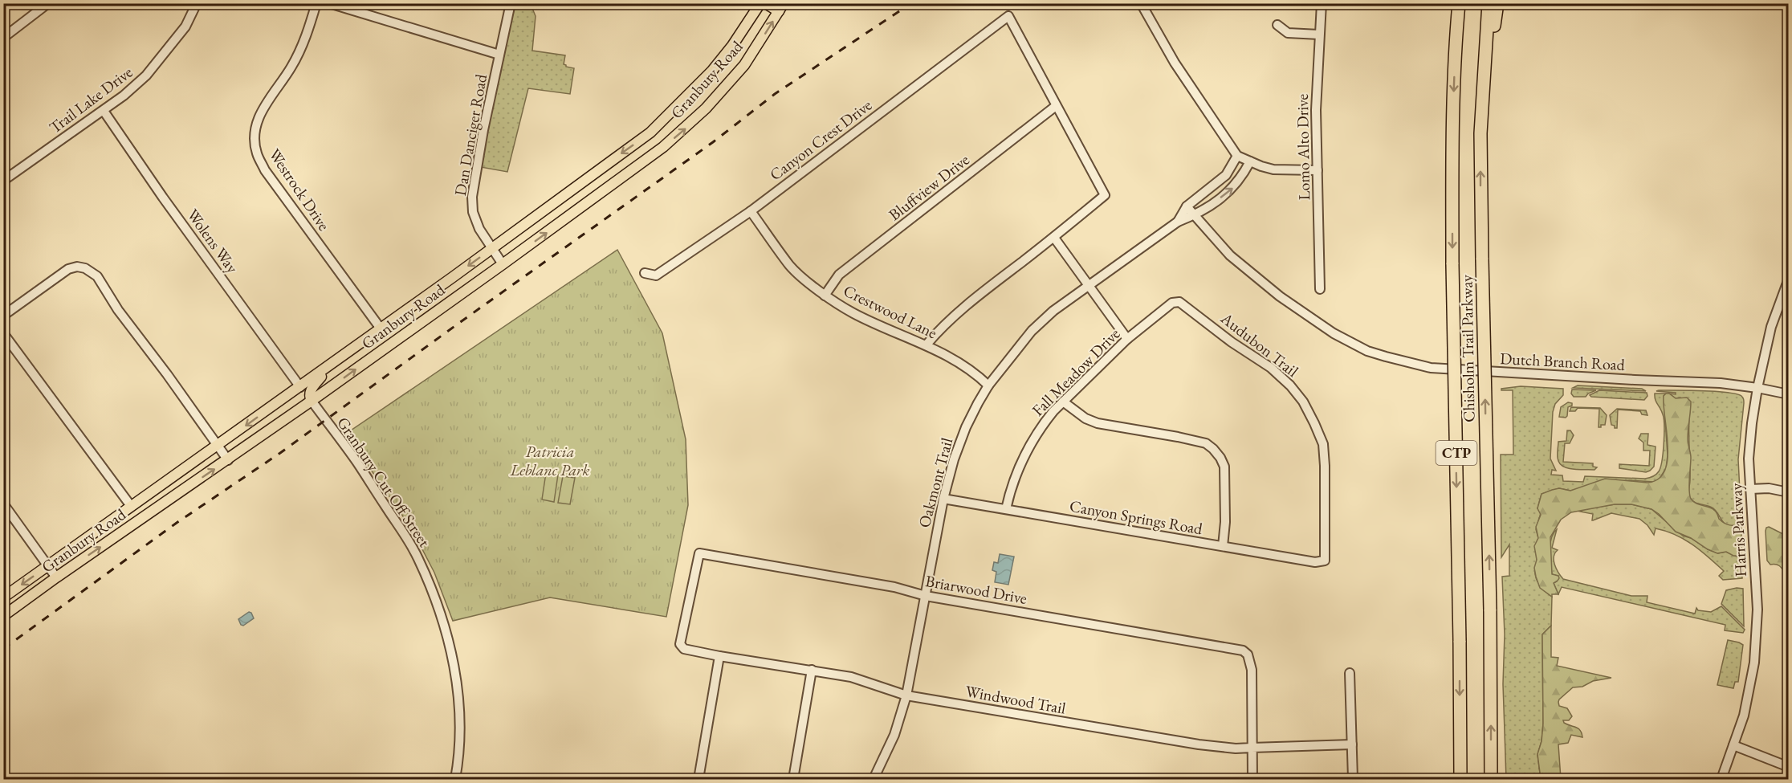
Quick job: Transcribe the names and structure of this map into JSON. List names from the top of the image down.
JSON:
{
  "streets": {
    "highway": ["Chisholm Trail Parkway", "CTP"],
    "main road": ["Granbury Road"],
    "street": [
      "Trail Lake Drive",
      "Dan Danciger Road",
      "Canyon Crest Drive",
      "Lomo Alto Drive",
      "Bluffview Drive",
      "Westrock Drive",
      "Wolens Way",
      "Crestwood Lane",
      "Audubon Trail",
      "Dutch Branch Road",
      "Fall Meadow Drive",
      "Granbury Cut Off Street",
      "Oakmont Trail",
      "Canyon Springs Road",
      "Harris Parkway",
      "Briarwood Drive",
      "Windwood Trail"
    ]
  },
  "crossings": [
    ["Granbury Road", "Dan Danciger Road"],
    ["Granbury Road", "Westrock Drive"],
    ["Granbury Road", "Wolens Way"],
    ["Granbury Road", "Granbury Cut Off Street"],
    ["Trail Lake Drive", "Wolens Way"],
    ["Canyon Crest Drive", "Bluffview Drive"],
    ["Canyon Crest Drive", "Crestwood Lane"],
    ["Bluffview Drive", "Crestwood Lane"],
    ["Crestwood Lane", "Oakmont Trail"],
    ["Audubon Trail", "Fall Meadow Drive"],
    ["Audubon Trail", "Canyon Springs Road"],
    ["Dutch Branch Road", "Oakmont Trail"],
    ["Dutch Branch Road", "Harris Parkway"],
    ["Fall Meadow Drive", "Canyon Springs Road"],
    ["Oakmont Trail", "Canyon Springs Road"],
    ["Oakmont Trail", "Briarwood Drive"],
    ["Oakmont Trail", "Windwood Trail"],
    ["Briarwood Drive", "Windwood Trail"]
  ],
  "parks": ["Patricia Leblanc Park"]
}
